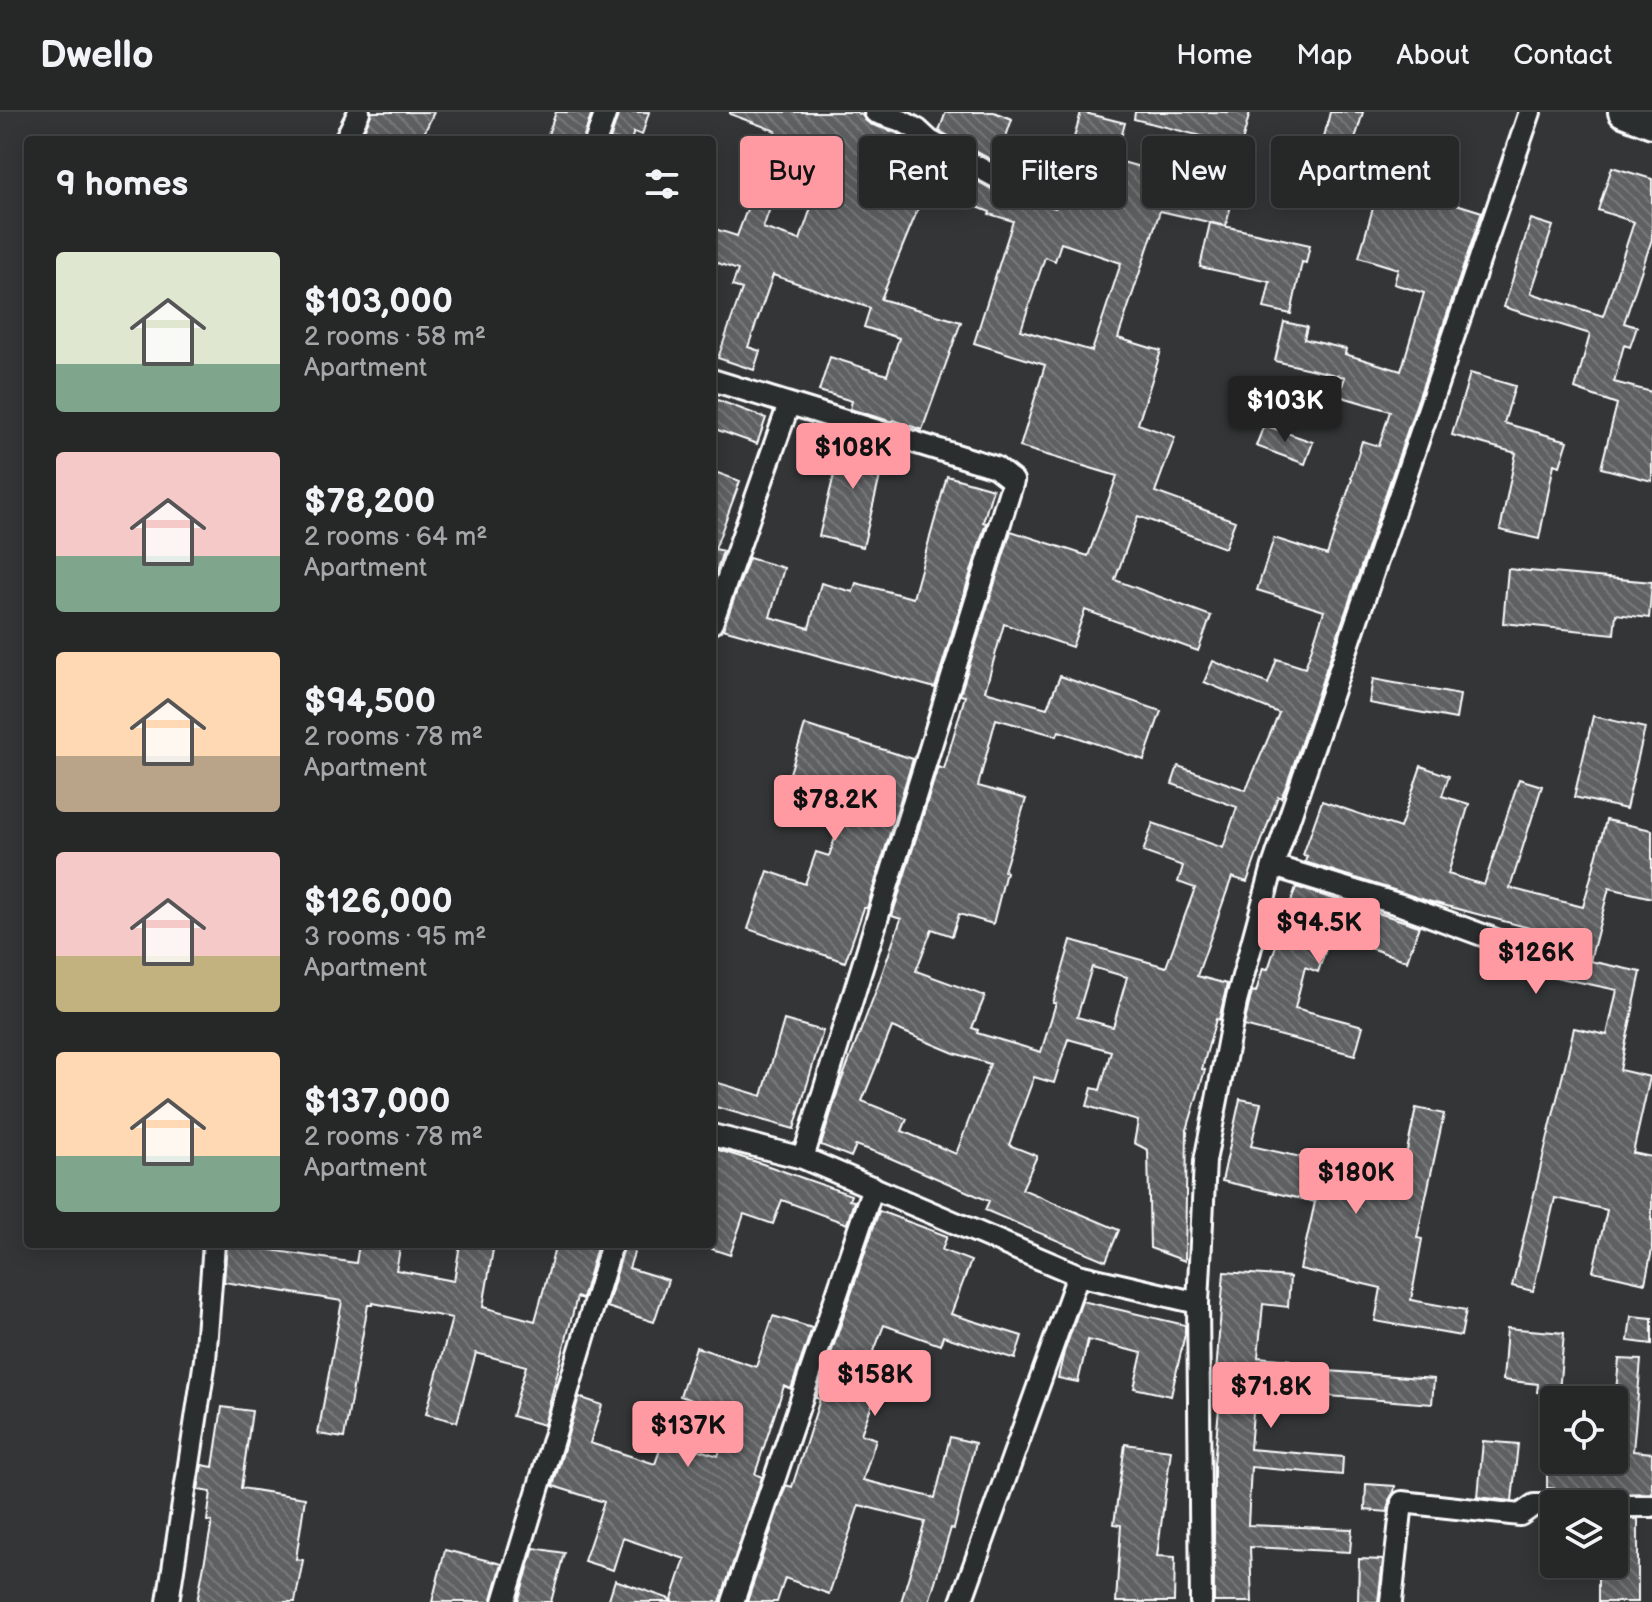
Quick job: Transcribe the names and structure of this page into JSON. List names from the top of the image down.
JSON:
{
  "page": {
    "header": "Dwello",
    "nav": [
      "Home",
      "Map",
      "About",
      "Contact"
    ],
    "chip": [
      "Buy",
      "Rent",
      "Filters",
      "New",
      "Apartment"
    ],
    "heading": "9 homes",
    "list": [
      {
        "name": "$103,000",
        "note": "2 rooms · 58 m² · Apartment"
      },
      {
        "name": "$78,200",
        "note": "2 rooms · 64 m² · Apartment"
      },
      {
        "name": "$94,500",
        "note": "2 rooms · 78 m² · Apartment"
      },
      {
        "name": "$126,000",
        "note": "3 rooms · 95 m² · Apartment"
      },
      {
        "name": "$137,000",
        "note": "2 rooms · 78 m² · Apartment"
      }
    ],
    "price": [
      "$103K",
      "$108K",
      "$78.2K",
      "$94.5K",
      "$126K",
      "$180K",
      "$158K",
      "$71.8K",
      "$137K"
    ]
  }
}
